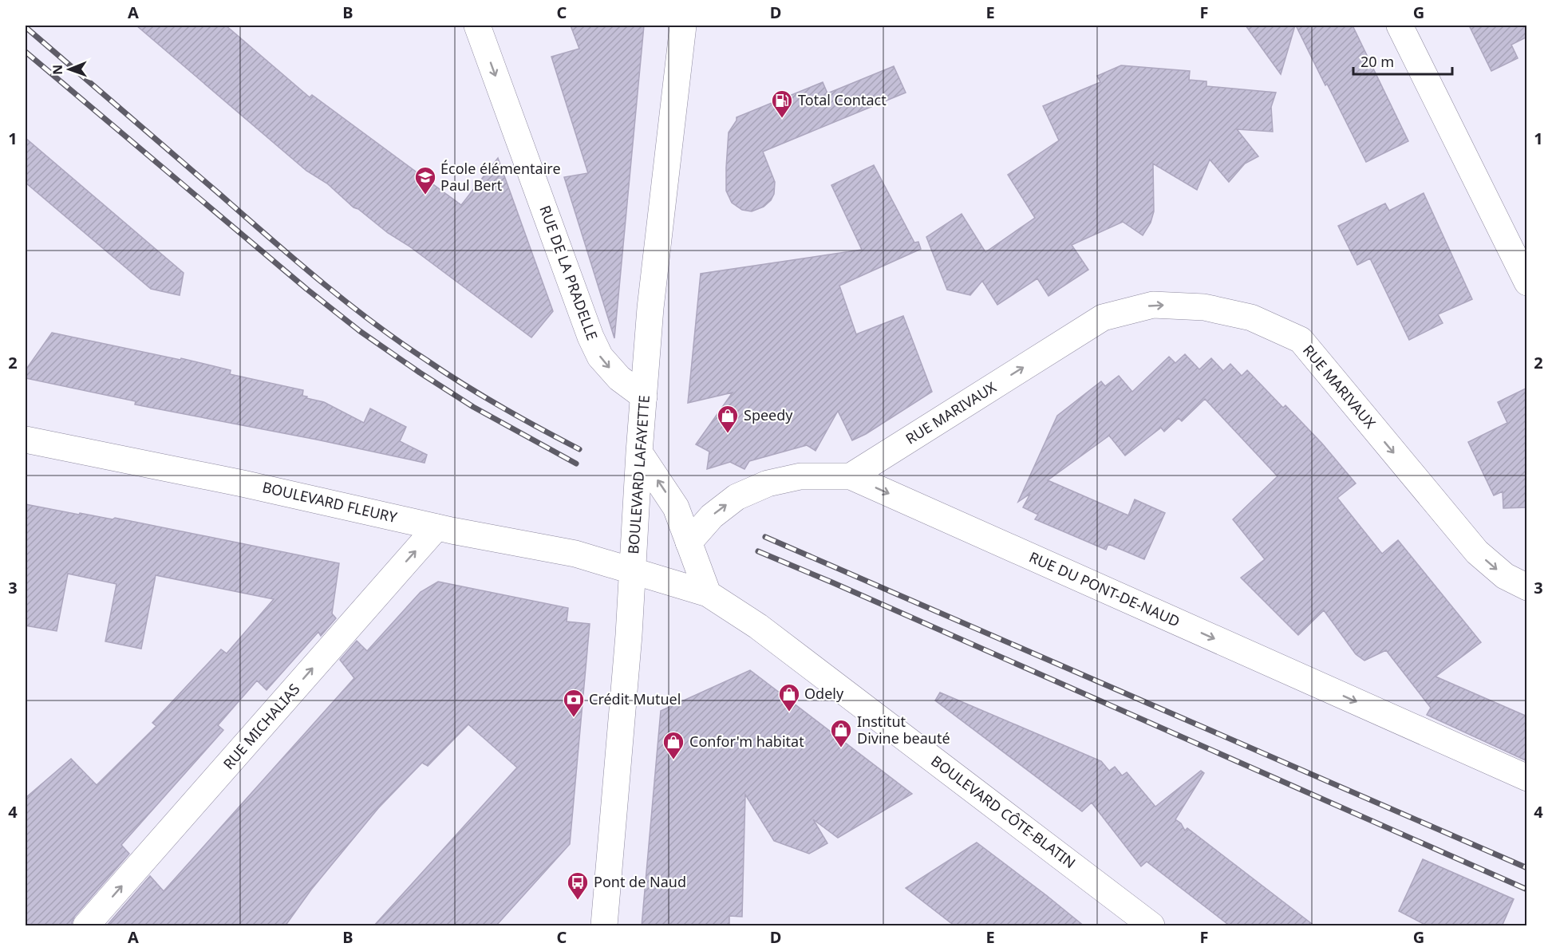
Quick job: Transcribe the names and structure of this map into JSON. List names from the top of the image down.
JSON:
{
  "streets": {
    "street": [
      "RUE DE LA PRADELLE",
      "RUE MARIVAUX",
      "BOULEVARD LAFAYETTE",
      "BOULEVARD FLEURY",
      "RUE DU PONT-DE-NAUD",
      "RUE MICHALIAS",
      "BOULEVARD CÔTE-BLATIN"
    ]
  },
  "crossings": [
    ["RUE DE LA PRADELLE", "BOULEVARD LAFAYETTE"],
    ["RUE MARIVAUX", "RUE DU PONT-DE-NAUD"],
    ["BOULEVARD LAFAYETTE", "BOULEVARD FLEURY"],
    ["BOULEVARD LAFAYETTE", "BOULEVARD CÔTE-BLATIN"],
    ["BOULEVARD FLEURY", "RUE MICHALIAS"],
    ["BOULEVARD FLEURY", "BOULEVARD CÔTE-BLATIN"]
  ],
  "one_way": [
    "RUE DE LA PRADELLE",
    "RUE MARIVAUX",
    "RUE DU PONT-DE-NAUD",
    "RUE MICHALIAS"
  ],
  "places": {
    "fuel station": ["Total Contact"],
    "school or university": ["École élémentaire Paul Bert"],
    "shop": [
      "Speedy",
      "Odely",
      "Institut Divine beauté",
      "Confor'm habitat"
    ],
    "bank": ["Crédit Mutuel"],
    "bus stop": ["Pont de Naud"]
  },
  "scale_bar": "20 m",
  "north": "left",
  "grid": {
    "columns": [
      "A",
      "B",
      "C",
      "D",
      "E",
      "F",
      "G"
    ],
    "rows": [
      "1",
      "2",
      "3",
      "4"
    ]
  }
}
